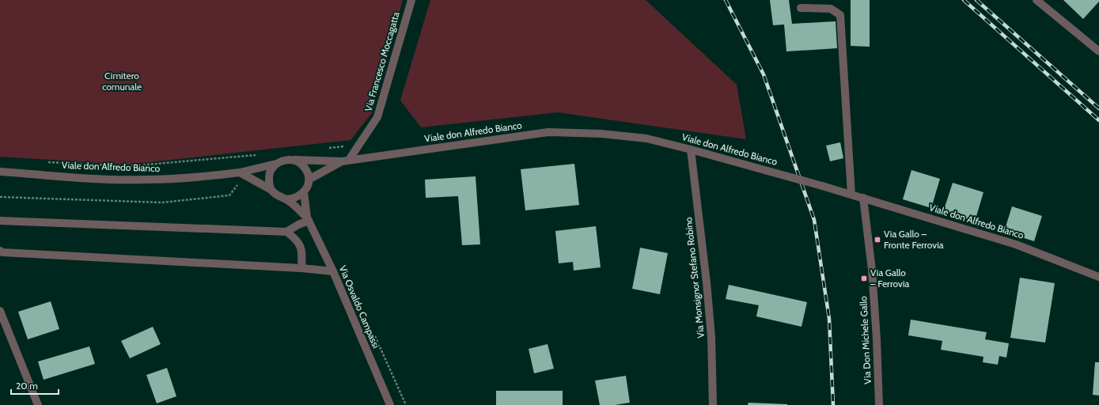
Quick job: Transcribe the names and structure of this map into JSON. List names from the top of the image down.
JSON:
{
  "streets": {
    "street": [
      "Via Francesco Moccagatta",
      "Viale don Alfredo Bianco",
      "Via Monsignor Stefano Robino",
      "Via Osvaldo Campassi",
      "Via Don Michele Gallo"
    ]
  },
  "crossings": [
    ["Via Francesco Moccagatta", "Viale don Alfredo Bianco"],
    ["Viale don Alfredo Bianco", "Via Monsignor Stefano Robino"],
    ["Viale don Alfredo Bianco", "Via Osvaldo Campassi"],
    ["Viale don Alfredo Bianco", "Via Don Michele Gallo"]
  ],
  "parks": ["Cimitero comunale"],
  "places": {
    "transit": ["Via Gallo – Fronte Ferrovia", "Via Gallo – Ferrovia"]
  },
  "scale_bar": "20 m"
}
